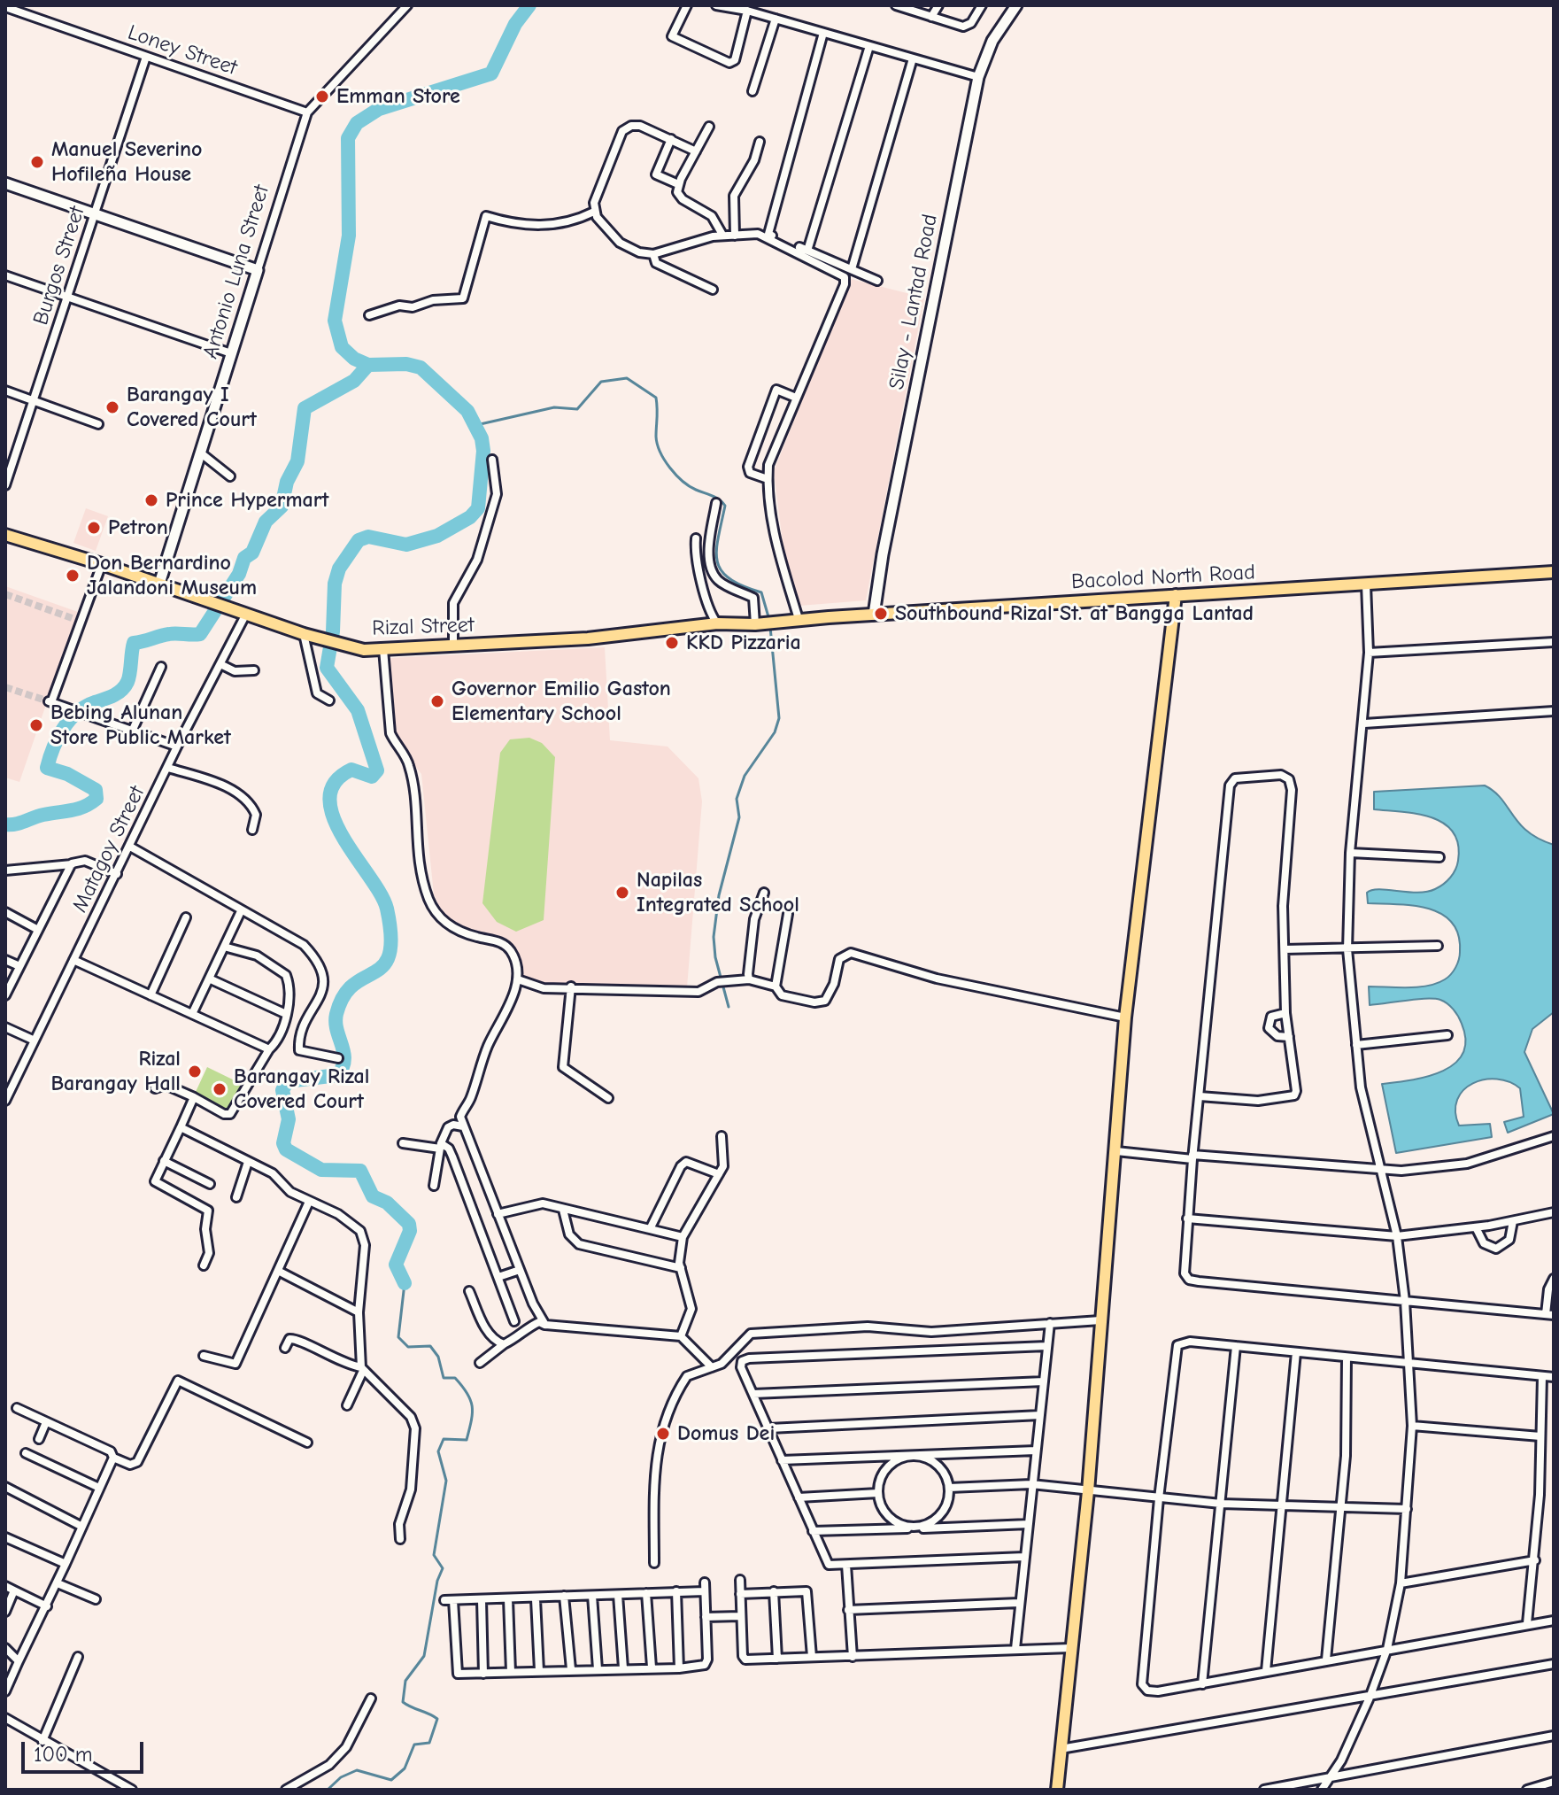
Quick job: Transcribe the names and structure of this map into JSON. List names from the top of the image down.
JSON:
{
  "streets": {
    "main road": ["Bacolod North Road", "Rizal Street"],
    "street": [
      "Loney Street",
      "Burgos Street",
      "Antonio Luna Street",
      "Silay - Lantad Road",
      "Matagoy Street"
    ]
  },
  "crossings": [
    ["Loney Street", "Burgos Street"],
    ["Loney Street", "Antonio Luna Street"],
    ["Antonio Luna Street", "Rizal Street"],
    ["Silay - Lantad Road", "Bacolod North Road"],
    ["Bacolod North Road", "Rizal Street"],
    ["Rizal Street", "Matagoy Street"]
  ],
  "places": [
    "Emman Store",
    "Manuel Severino Hofileña House",
    "Barangay I Covered Court",
    "Prince Hypermart",
    "Petron",
    "Don Bernardino Jalandoni Museum",
    "Southbound Rizal St. at Bangga Lantad",
    "KKD Pizzaria",
    "Governor Emilio Gaston Elementary School",
    "Bebing Alunan Store Public Market",
    "Napilas Integrated School",
    "Rizal Barangay Hall",
    "Barangay Rizal Covered Court",
    "Domus Dei"
  ],
  "scale_bar": "100 m"
}
